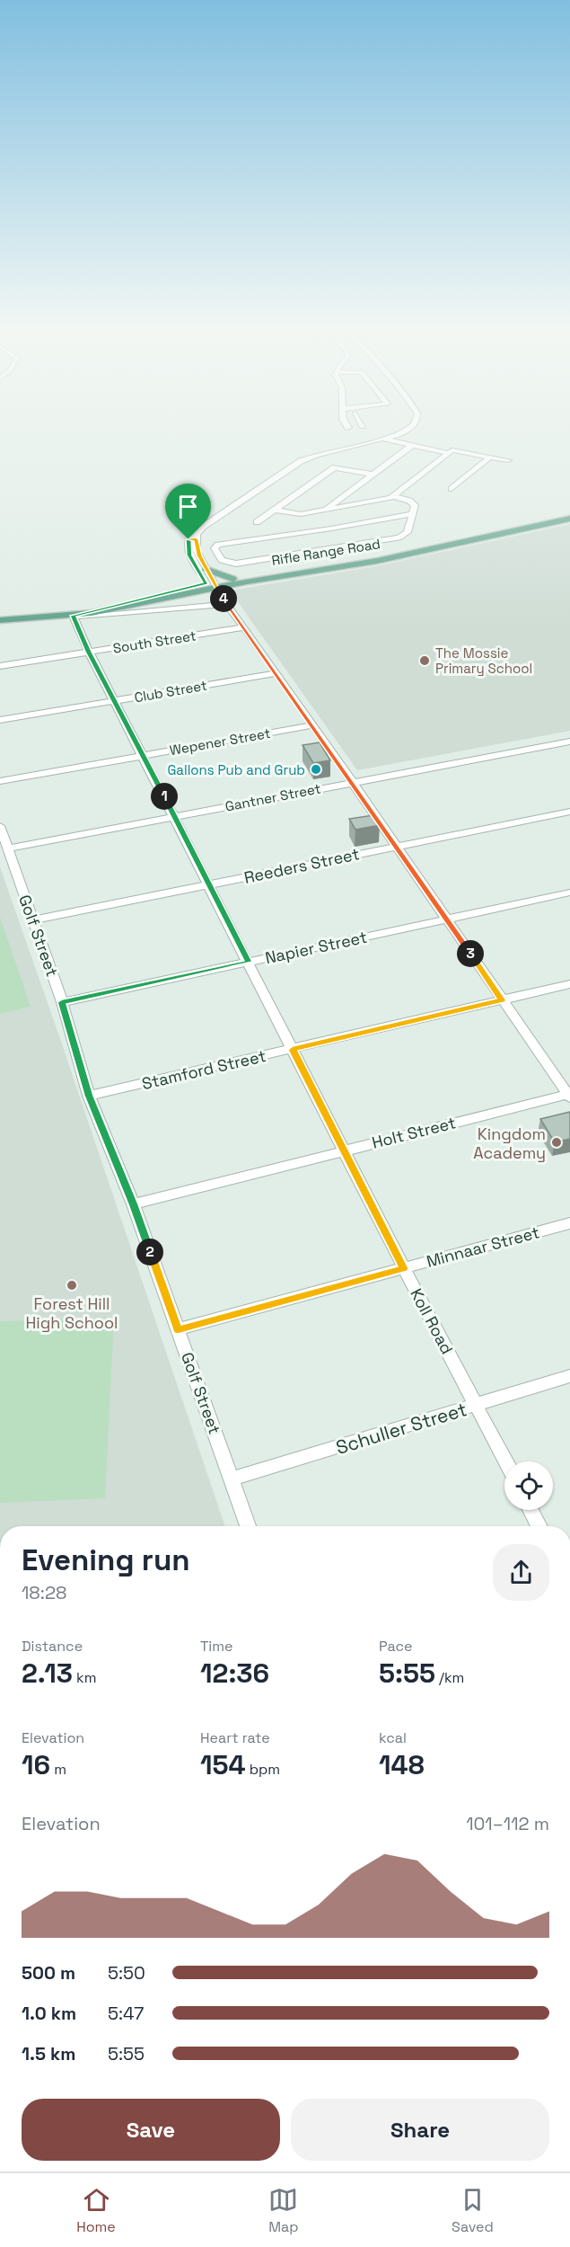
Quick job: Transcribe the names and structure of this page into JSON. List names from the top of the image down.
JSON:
{
  "streets": {
    "main road": ["Rifle Range Road"],
    "street": [
      "South Street",
      "Club Street",
      "Wepener Street",
      "Gantner Street",
      "Reeders Street",
      "Golf Street",
      "Napier Street",
      "Stamford Street",
      "Holt Street",
      "Minnaar Street",
      "Koll Road",
      "Schuller Street"
    ]
  },
  "crossings": [
    ["Rifle Range Road", "Koll Road"],
    ["South Street", "Koll Road"],
    ["Club Street", "Koll Road"],
    ["Wepener Street", "Koll Road"],
    ["Gantner Street", "Golf Street"],
    ["Gantner Street", "Koll Road"],
    ["Reeders Street", "Golf Street"],
    ["Reeders Street", "Koll Road"],
    ["Golf Street", "Napier Street"],
    ["Golf Street", "Stamford Street"],
    ["Golf Street", "Holt Street"],
    ["Golf Street", "Minnaar Street"],
    ["Golf Street", "Schuller Street"],
    ["Napier Street", "Koll Road"],
    ["Stamford Street", "Koll Road"],
    ["Holt Street", "Koll Road"],
    ["Minnaar Street", "Koll Road"],
    ["Koll Road", "Schuller Street"]
  ],
  "places": [
    "The Mossie Primary School",
    "Gallons Pub and Grub",
    "Kingdom Academy",
    "Forest Hill High School"
  ],
  "page": {
    "pins": [
      "4",
      "1",
      "3",
      "2"
    ],
    "heading": ["Evening run", "18:28"],
    "stats": [
      ["Distance", "2.13 km"],
      ["Time", "12:36"],
      ["Pace", "5:55 /km"],
      ["Elevation", "16 m"],
      ["Heart rate", "154 bpm"],
      ["kcal", "148"]
    ],
    "chart": ["Elevation", "101–112 m"],
    "list": [
      {
        "name": "500 m",
        "note": "5:50"
      },
      {
        "name": "1.0 km",
        "note": "5:47"
      },
      {
        "name": "1.5 km",
        "note": "5:55"
      }
    ],
    "buttons": ["Save", "Share"],
    "tabs": ["Home", "Map", "Saved"]
  }
}
